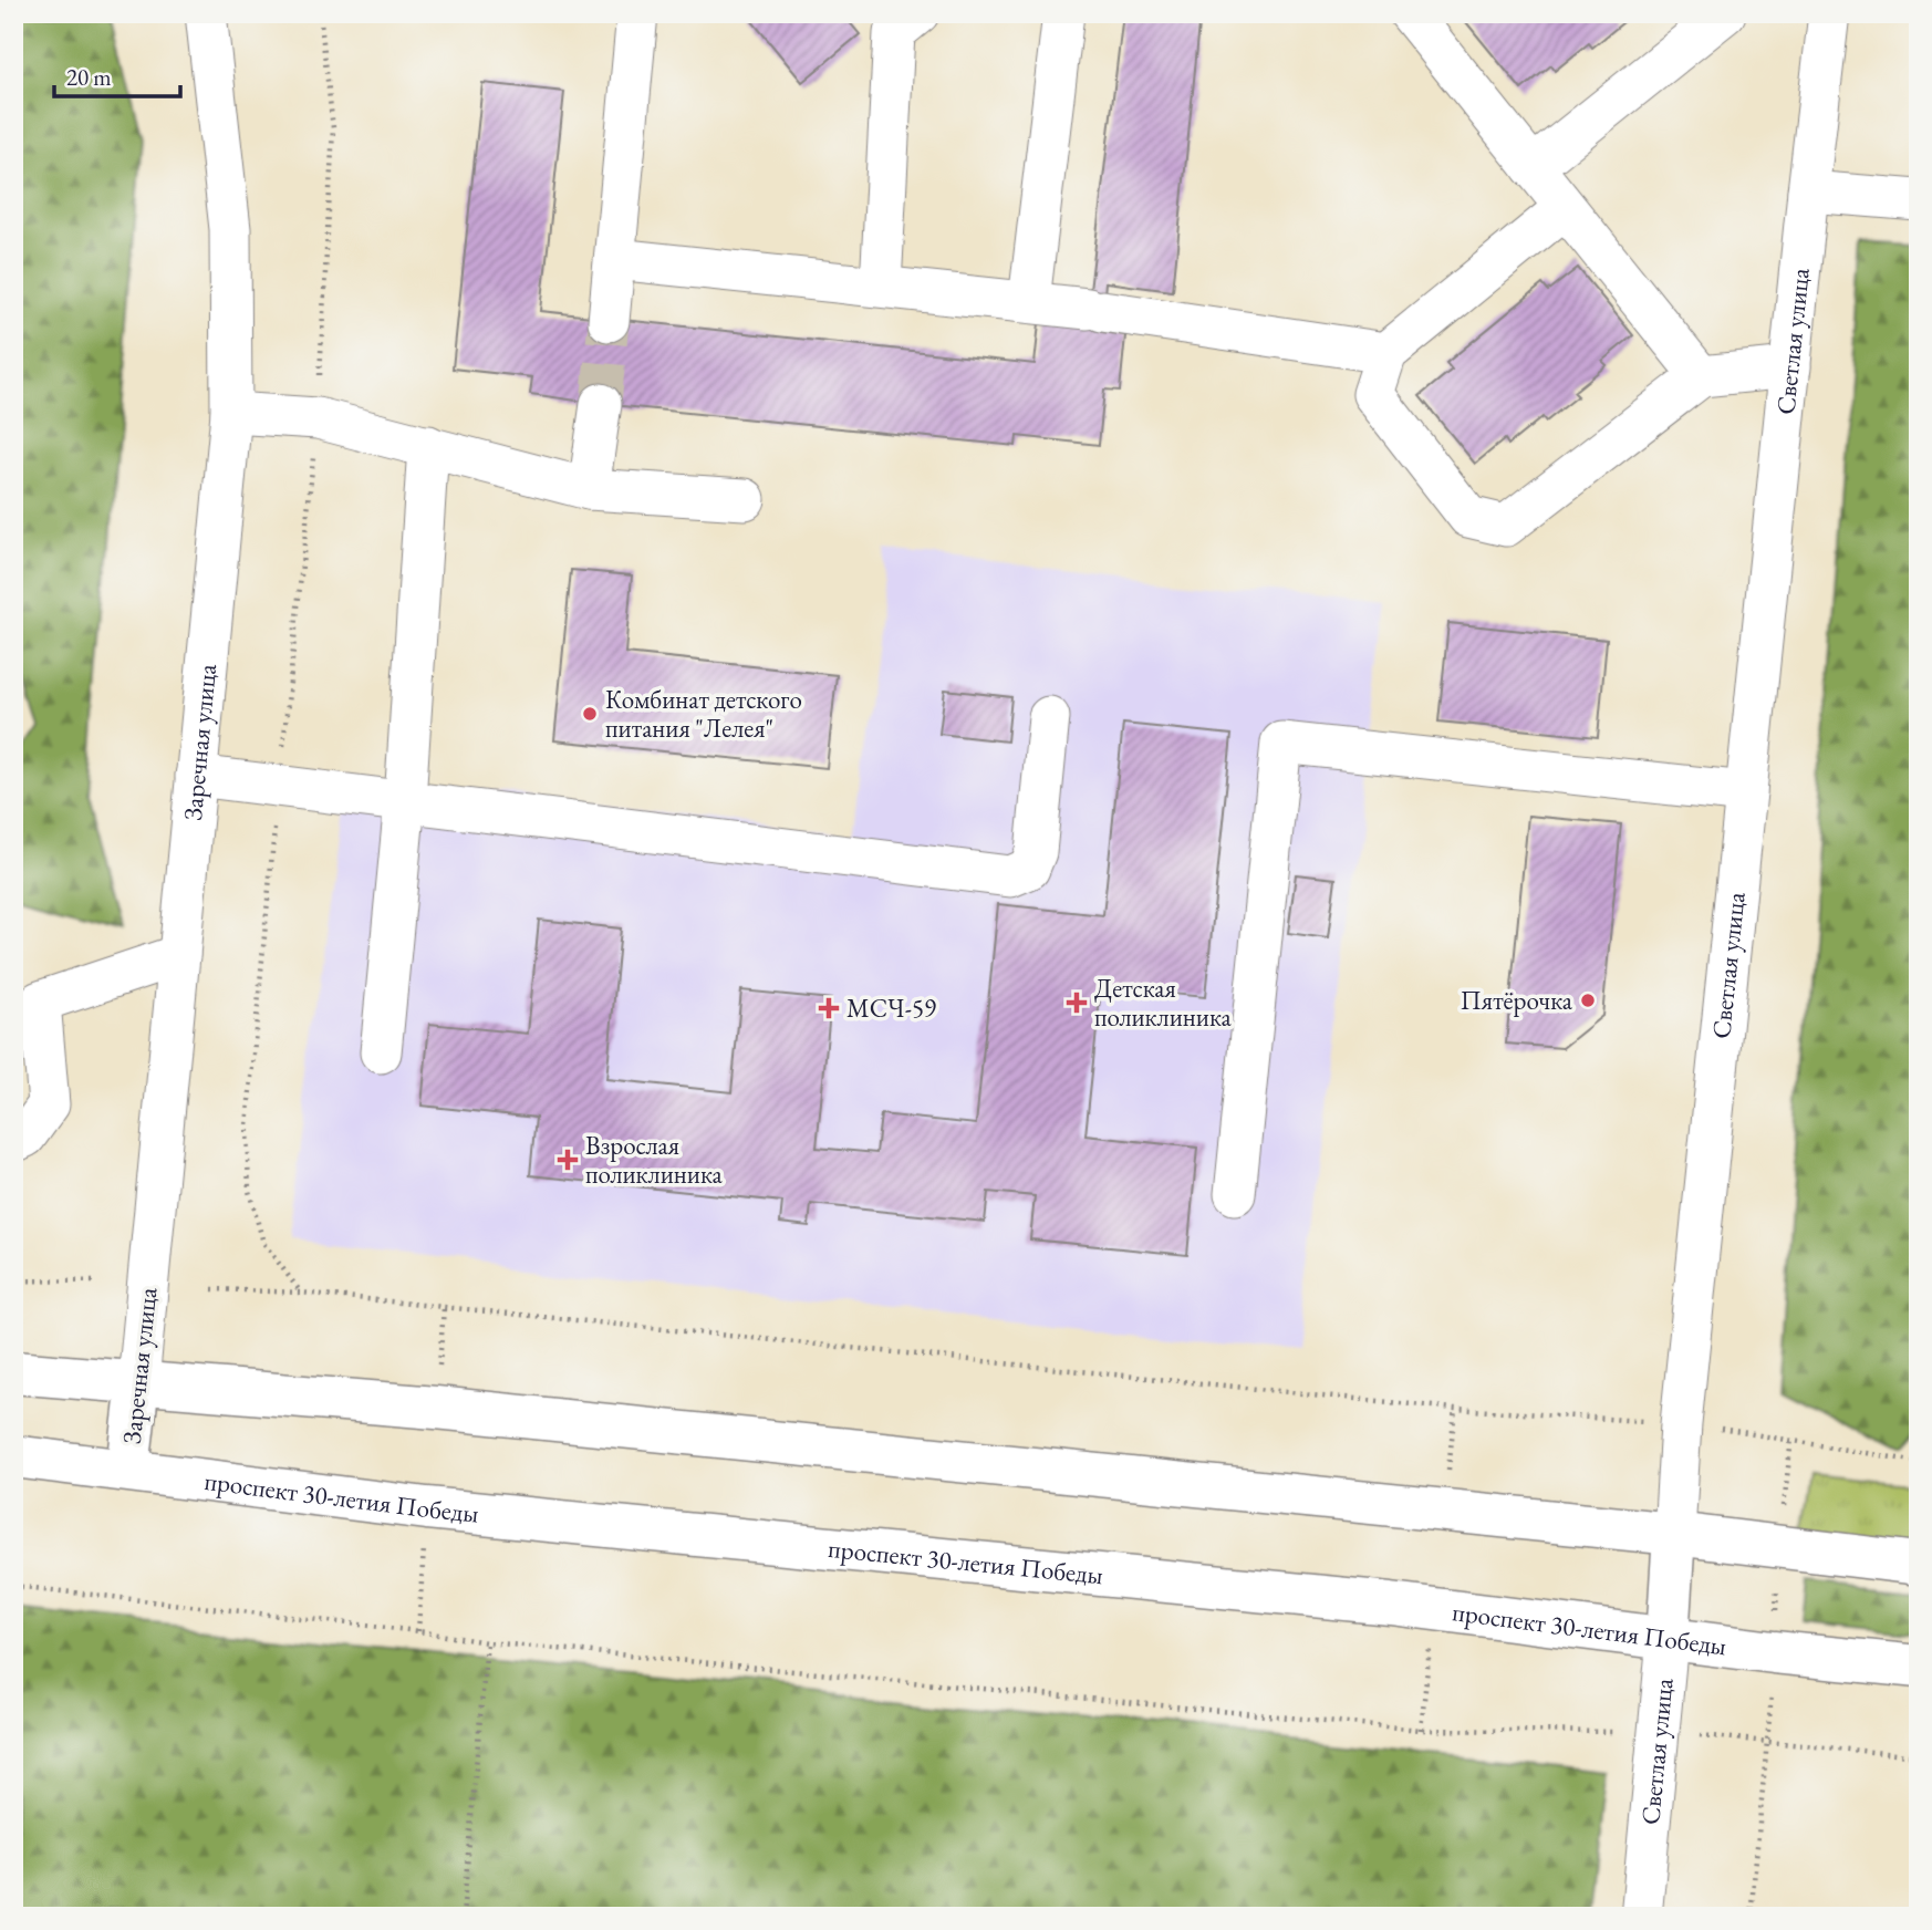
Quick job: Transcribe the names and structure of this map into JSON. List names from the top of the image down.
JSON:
{
  "streets": {
    "main road": ["Светлая улица", "Заречная улица", "проспект 30-летия Победы"]
  },
  "crossings": [
    ["Светлая улица", "проспект 30-летия Победы"],
    ["Заречная улица", "проспект 30-летия Победы"]
  ],
  "places": {
    "other": ["Комбинат детского питания \"Лелея\"", "Пятёрочка"],
    "health": ["Детская поликлиника", "МСЧ-59", "Взрослая поликлиника"]
  },
  "scale_bar": "20 m"
}
